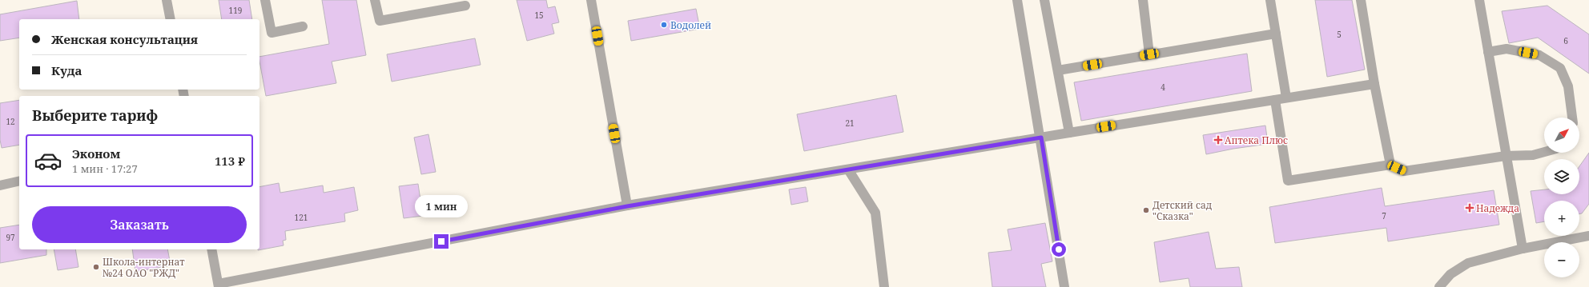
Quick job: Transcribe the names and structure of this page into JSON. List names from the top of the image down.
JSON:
{
  "places": {
    "other": ["Водолей", "Детский сад \"Сказка\"", "Школа-интернат №24 ОАО \"РЖД\""],
    "health": ["Аптека Плюс", "Надежда"]
  },
  "house_numbers": [
    "119",
    "15",
    "5",
    "6",
    "4",
    "12",
    "21",
    "7",
    "121",
    "97"
  ],
  "north": "top right",
  "page": {
    "banner": ["Женская консультация", "Куда"],
    "heading": "Выберите тариф",
    "map_buttons": ["+", "−"],
    "list": [
      {
        "name": "Эконом",
        "note": "1 мин · 17:27",
        "value": "113 ₽"
      }
    ],
    "bubble": "1 мин",
    "buttons": "Заказать"
  }
}
